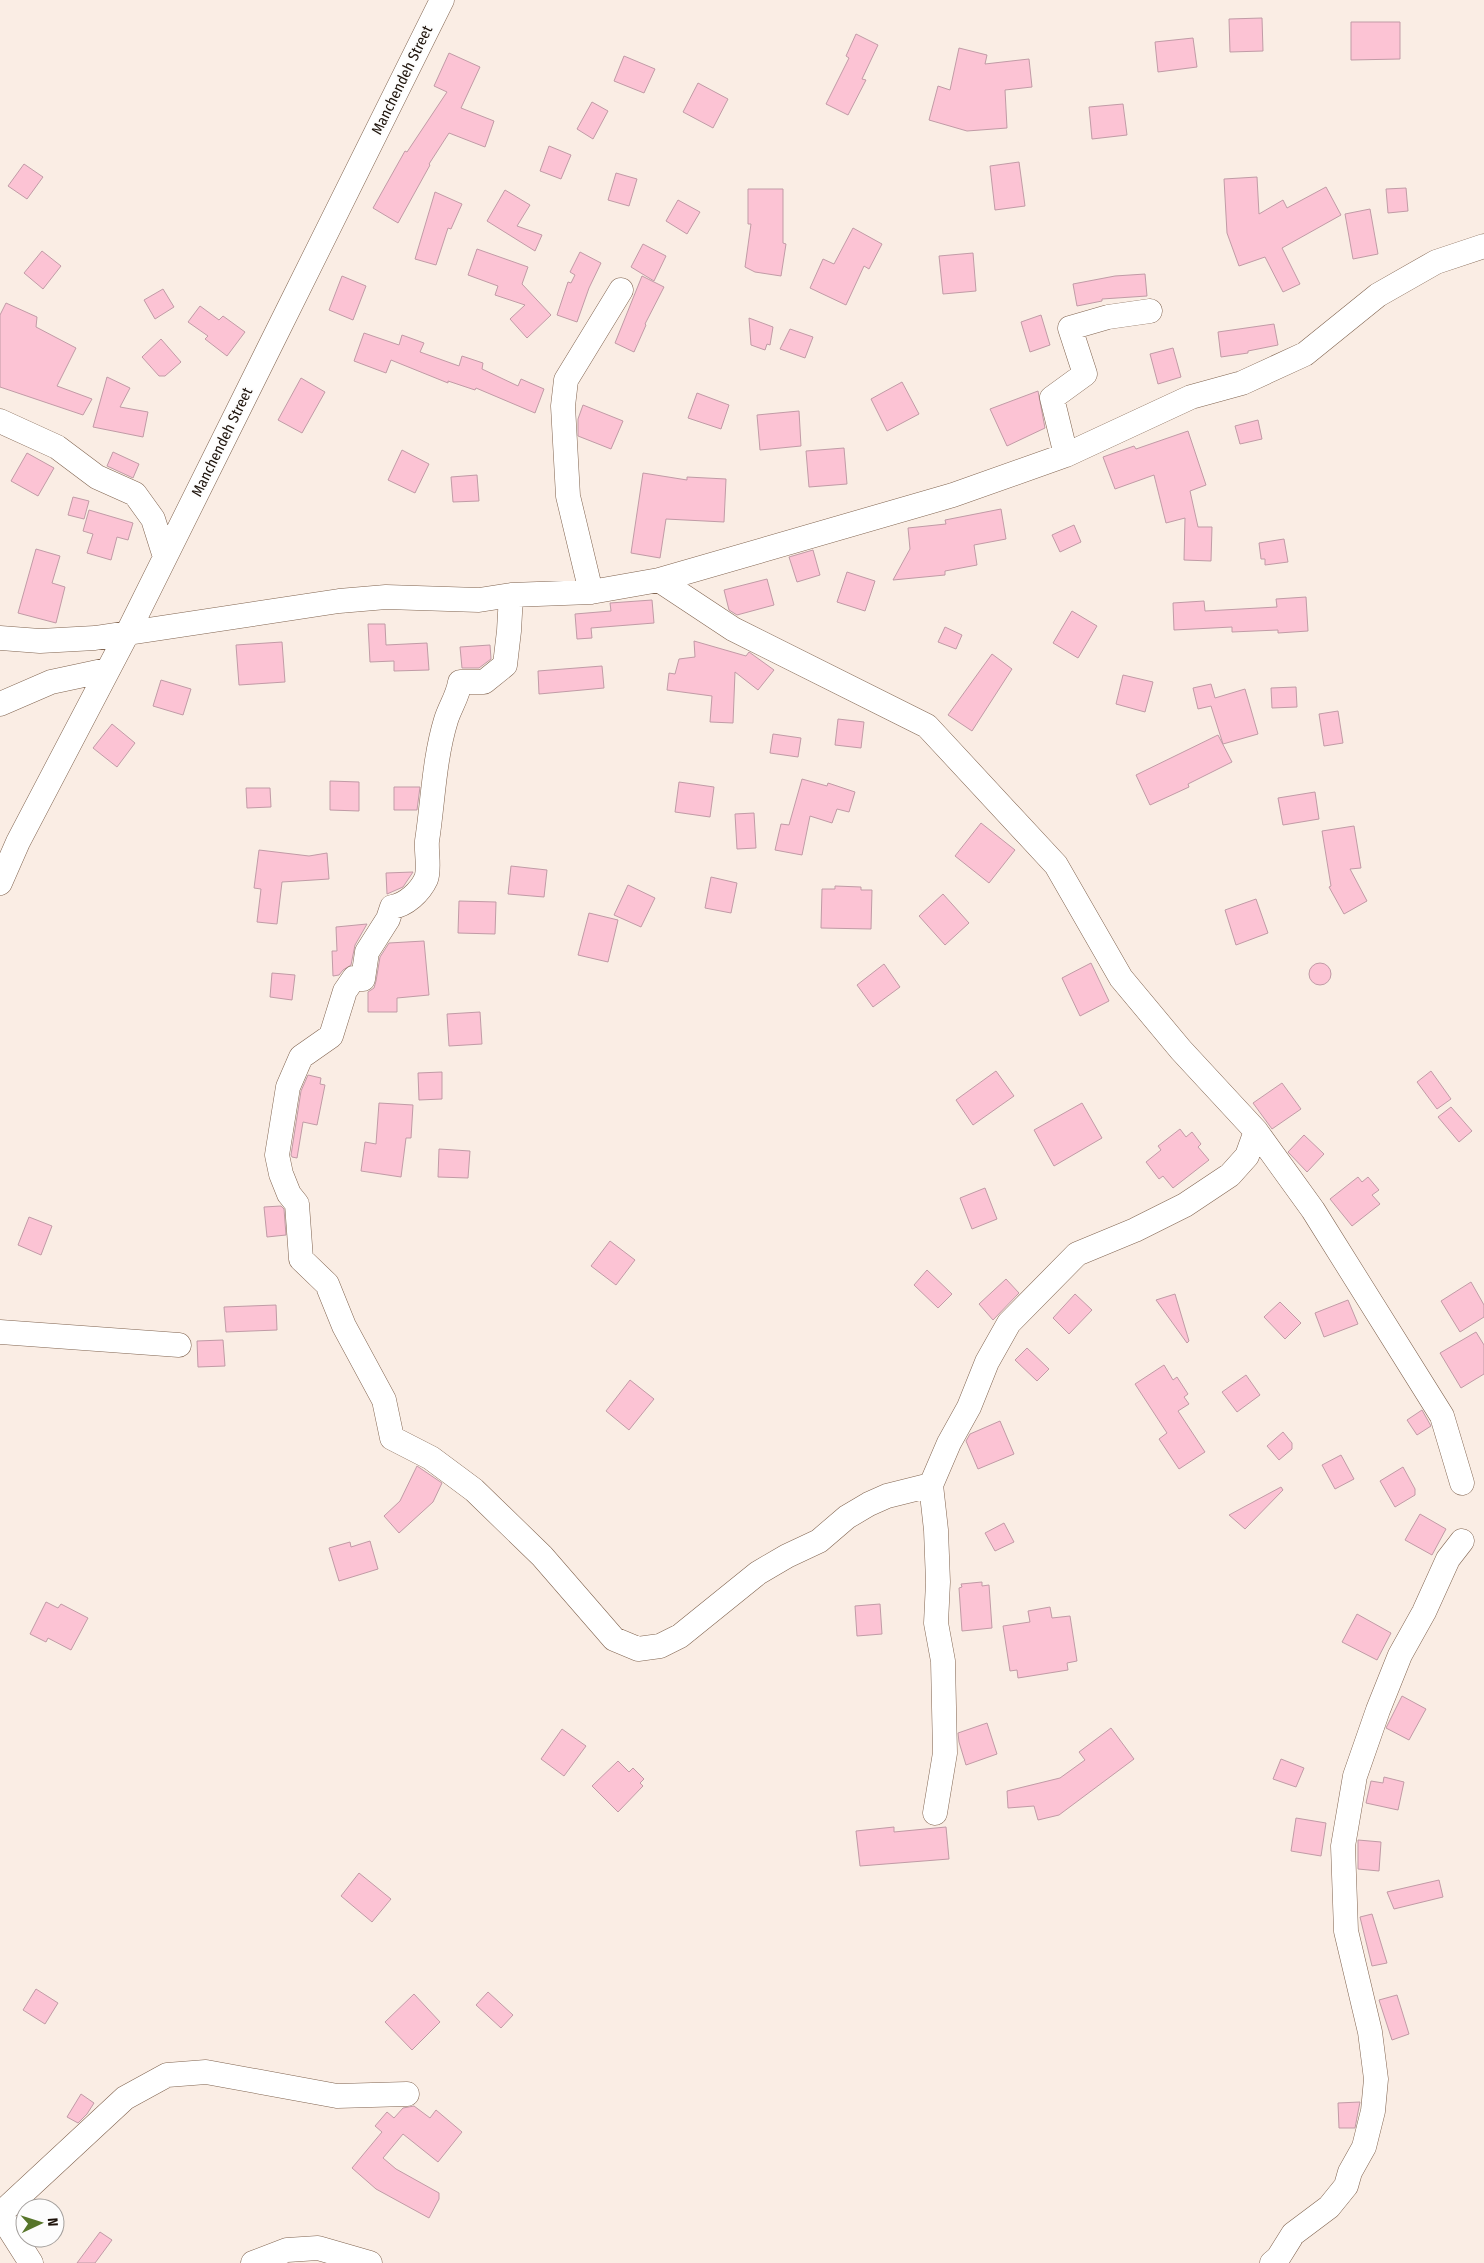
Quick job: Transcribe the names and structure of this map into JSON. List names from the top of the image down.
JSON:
{
  "streets": {
    "street": ["Manchendeh Street"]
  },
  "north": "right"
}
